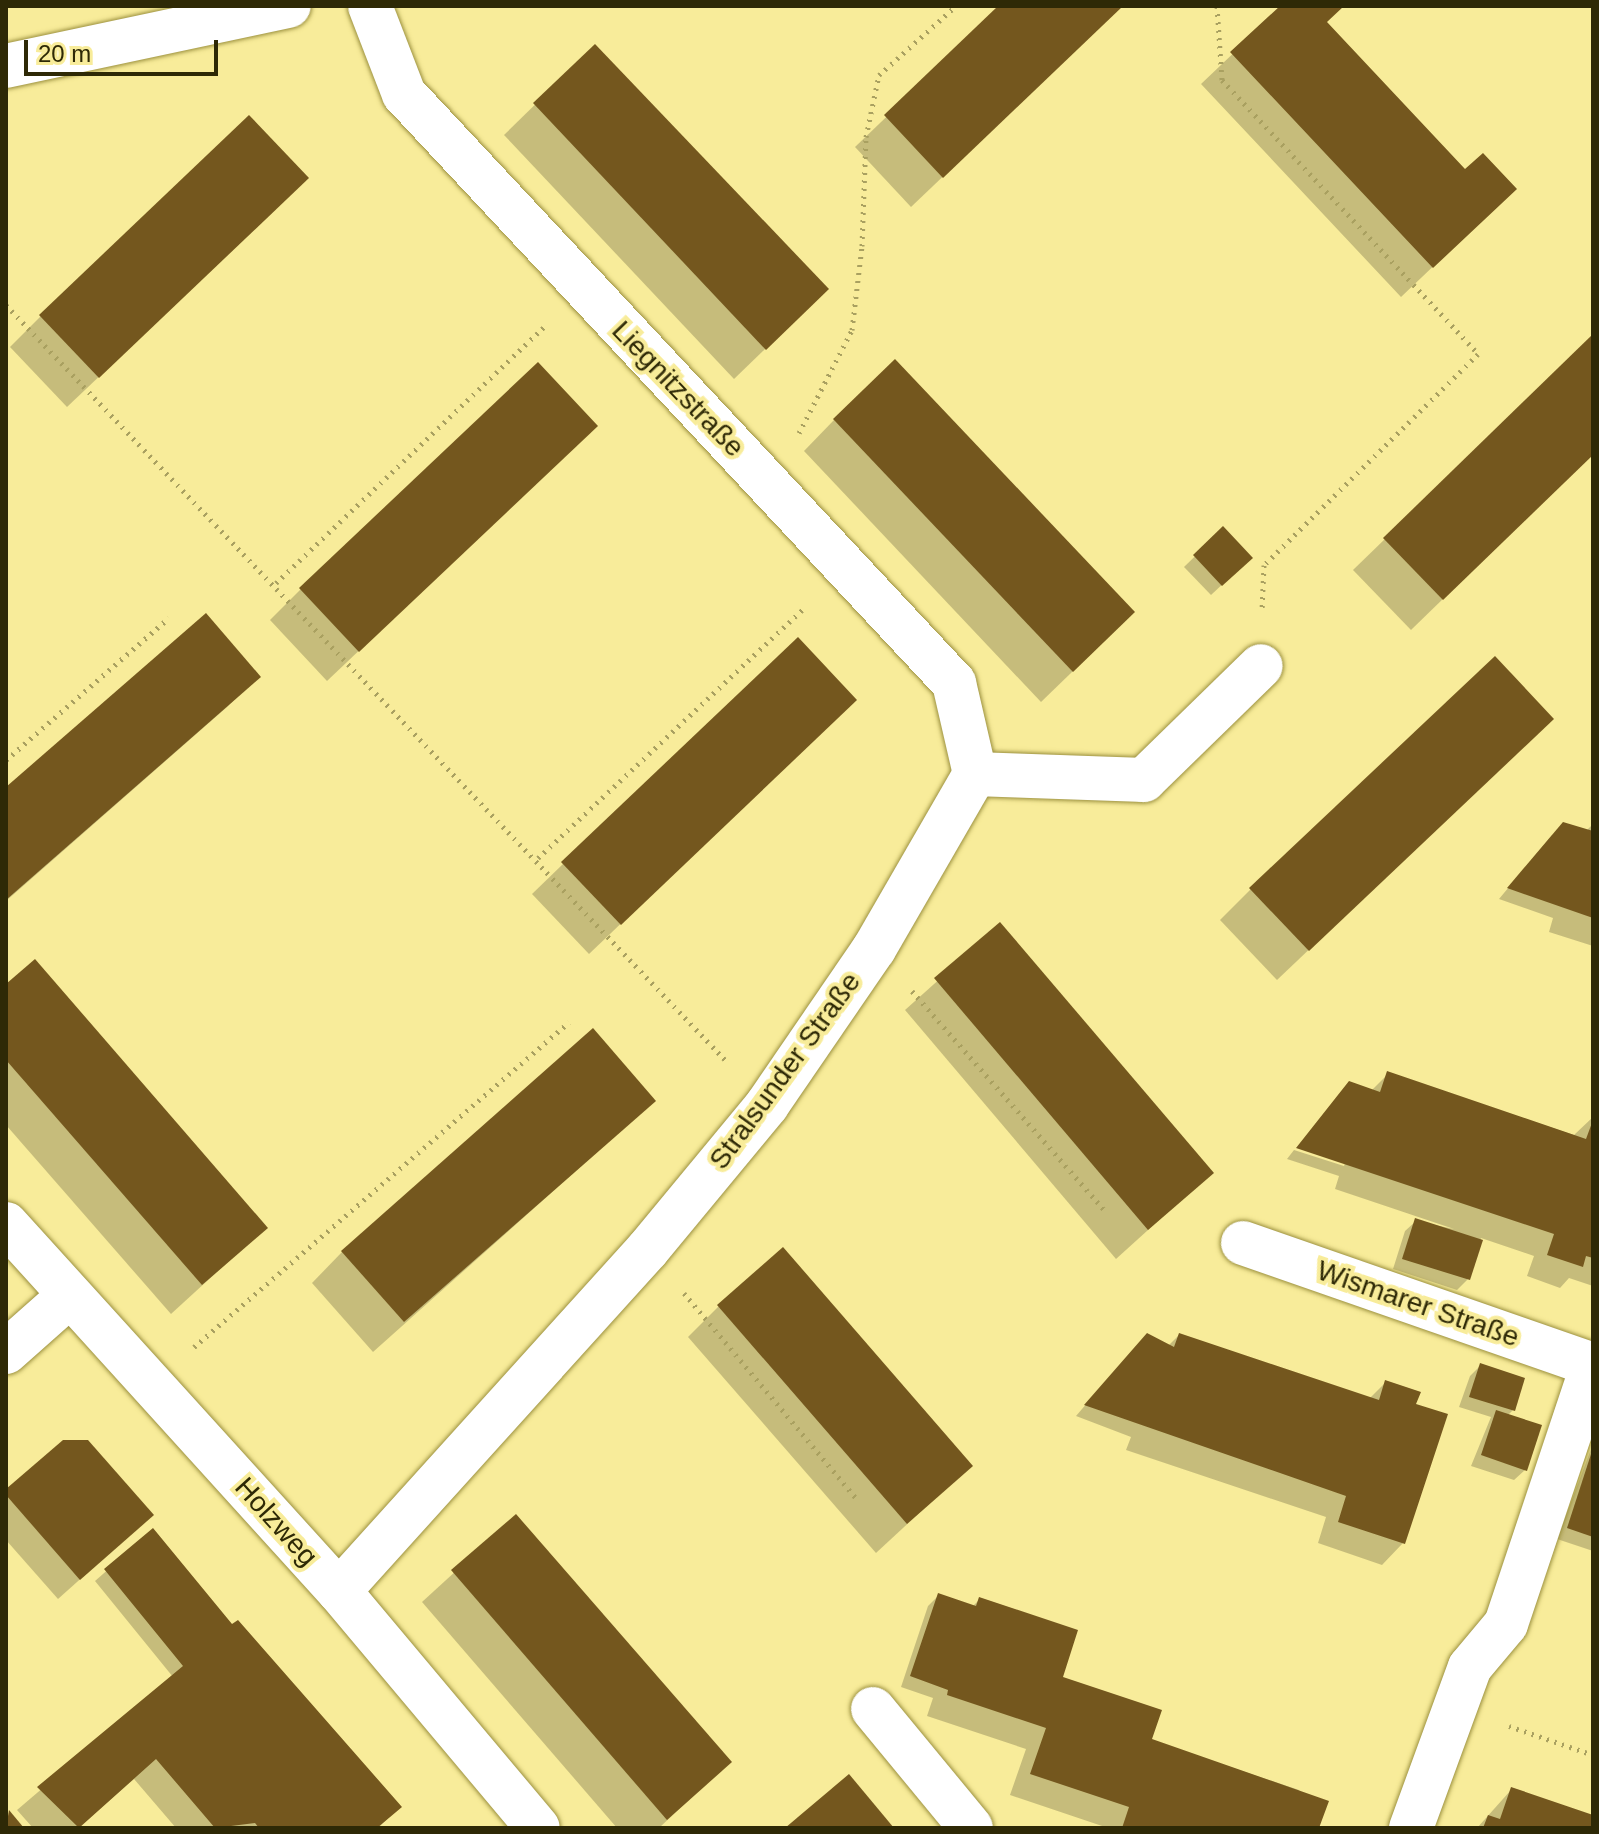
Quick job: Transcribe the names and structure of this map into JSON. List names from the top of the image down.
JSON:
{
  "streets": {
    "street": [
      "Liegnitzstraße",
      "Stralsunder Straße",
      "Wismarer Straße",
      "Holzweg"
    ]
  },
  "crossings": [
    ["Liegnitzstraße", "Stralsunder Straße"],
    ["Stralsunder Straße", "Holzweg"]
  ],
  "scale_bar": "20 m"
}
